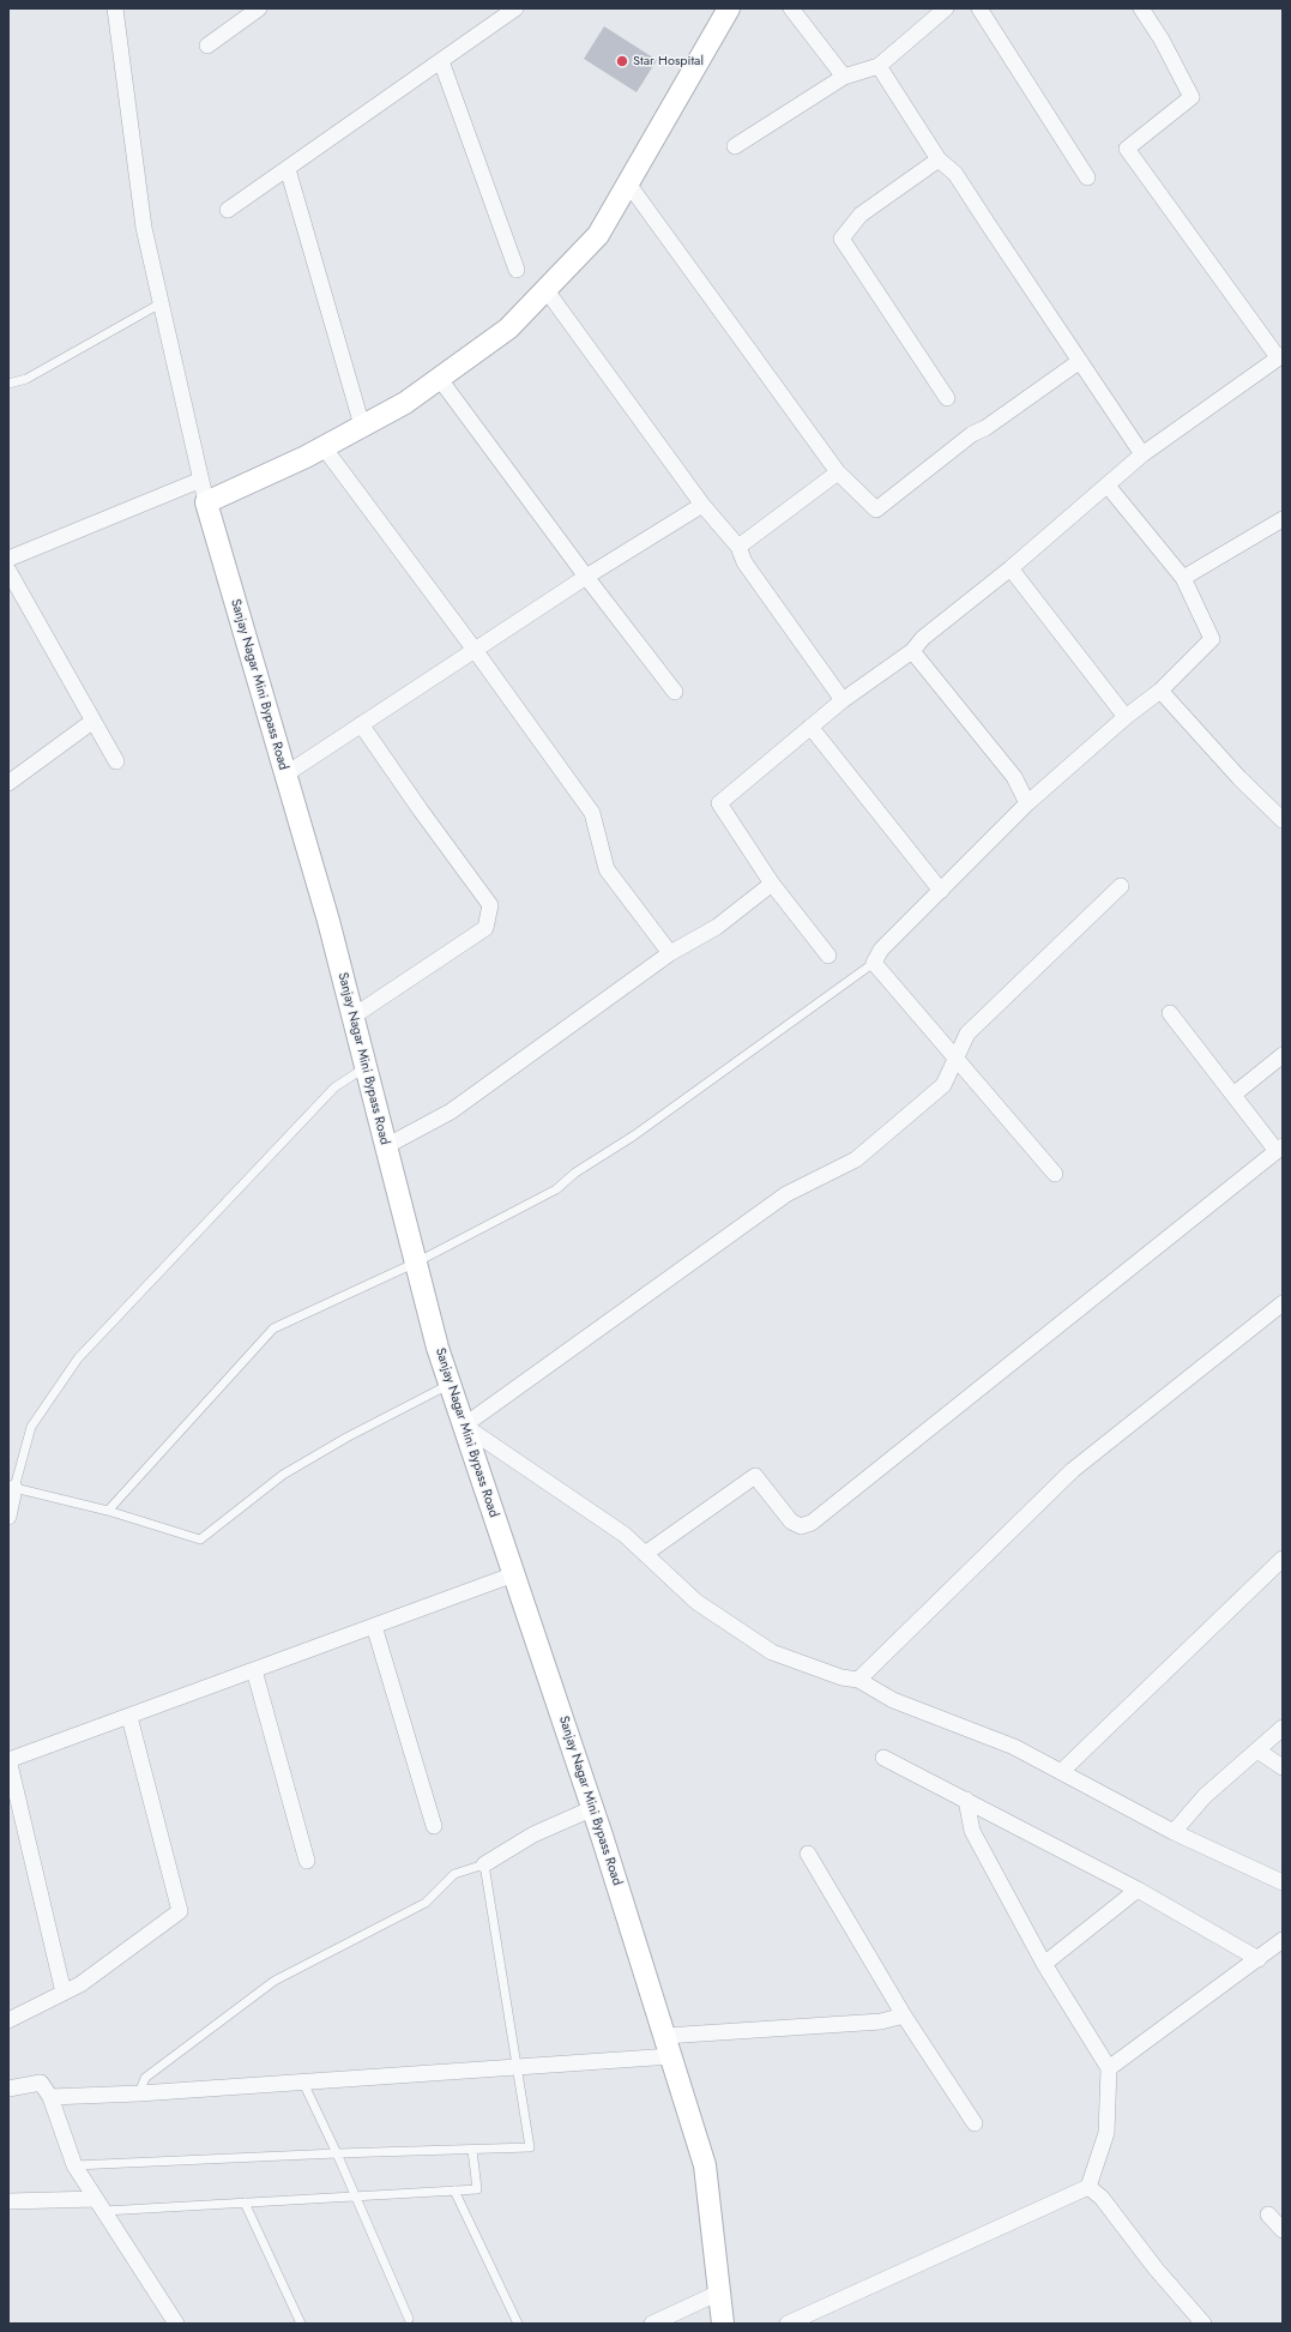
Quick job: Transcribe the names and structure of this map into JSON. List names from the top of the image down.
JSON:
{
  "streets": {
    "street": ["Sanjay Nagar Mini Bypass Road"]
  },
  "places": ["Star Hospital"]
}
